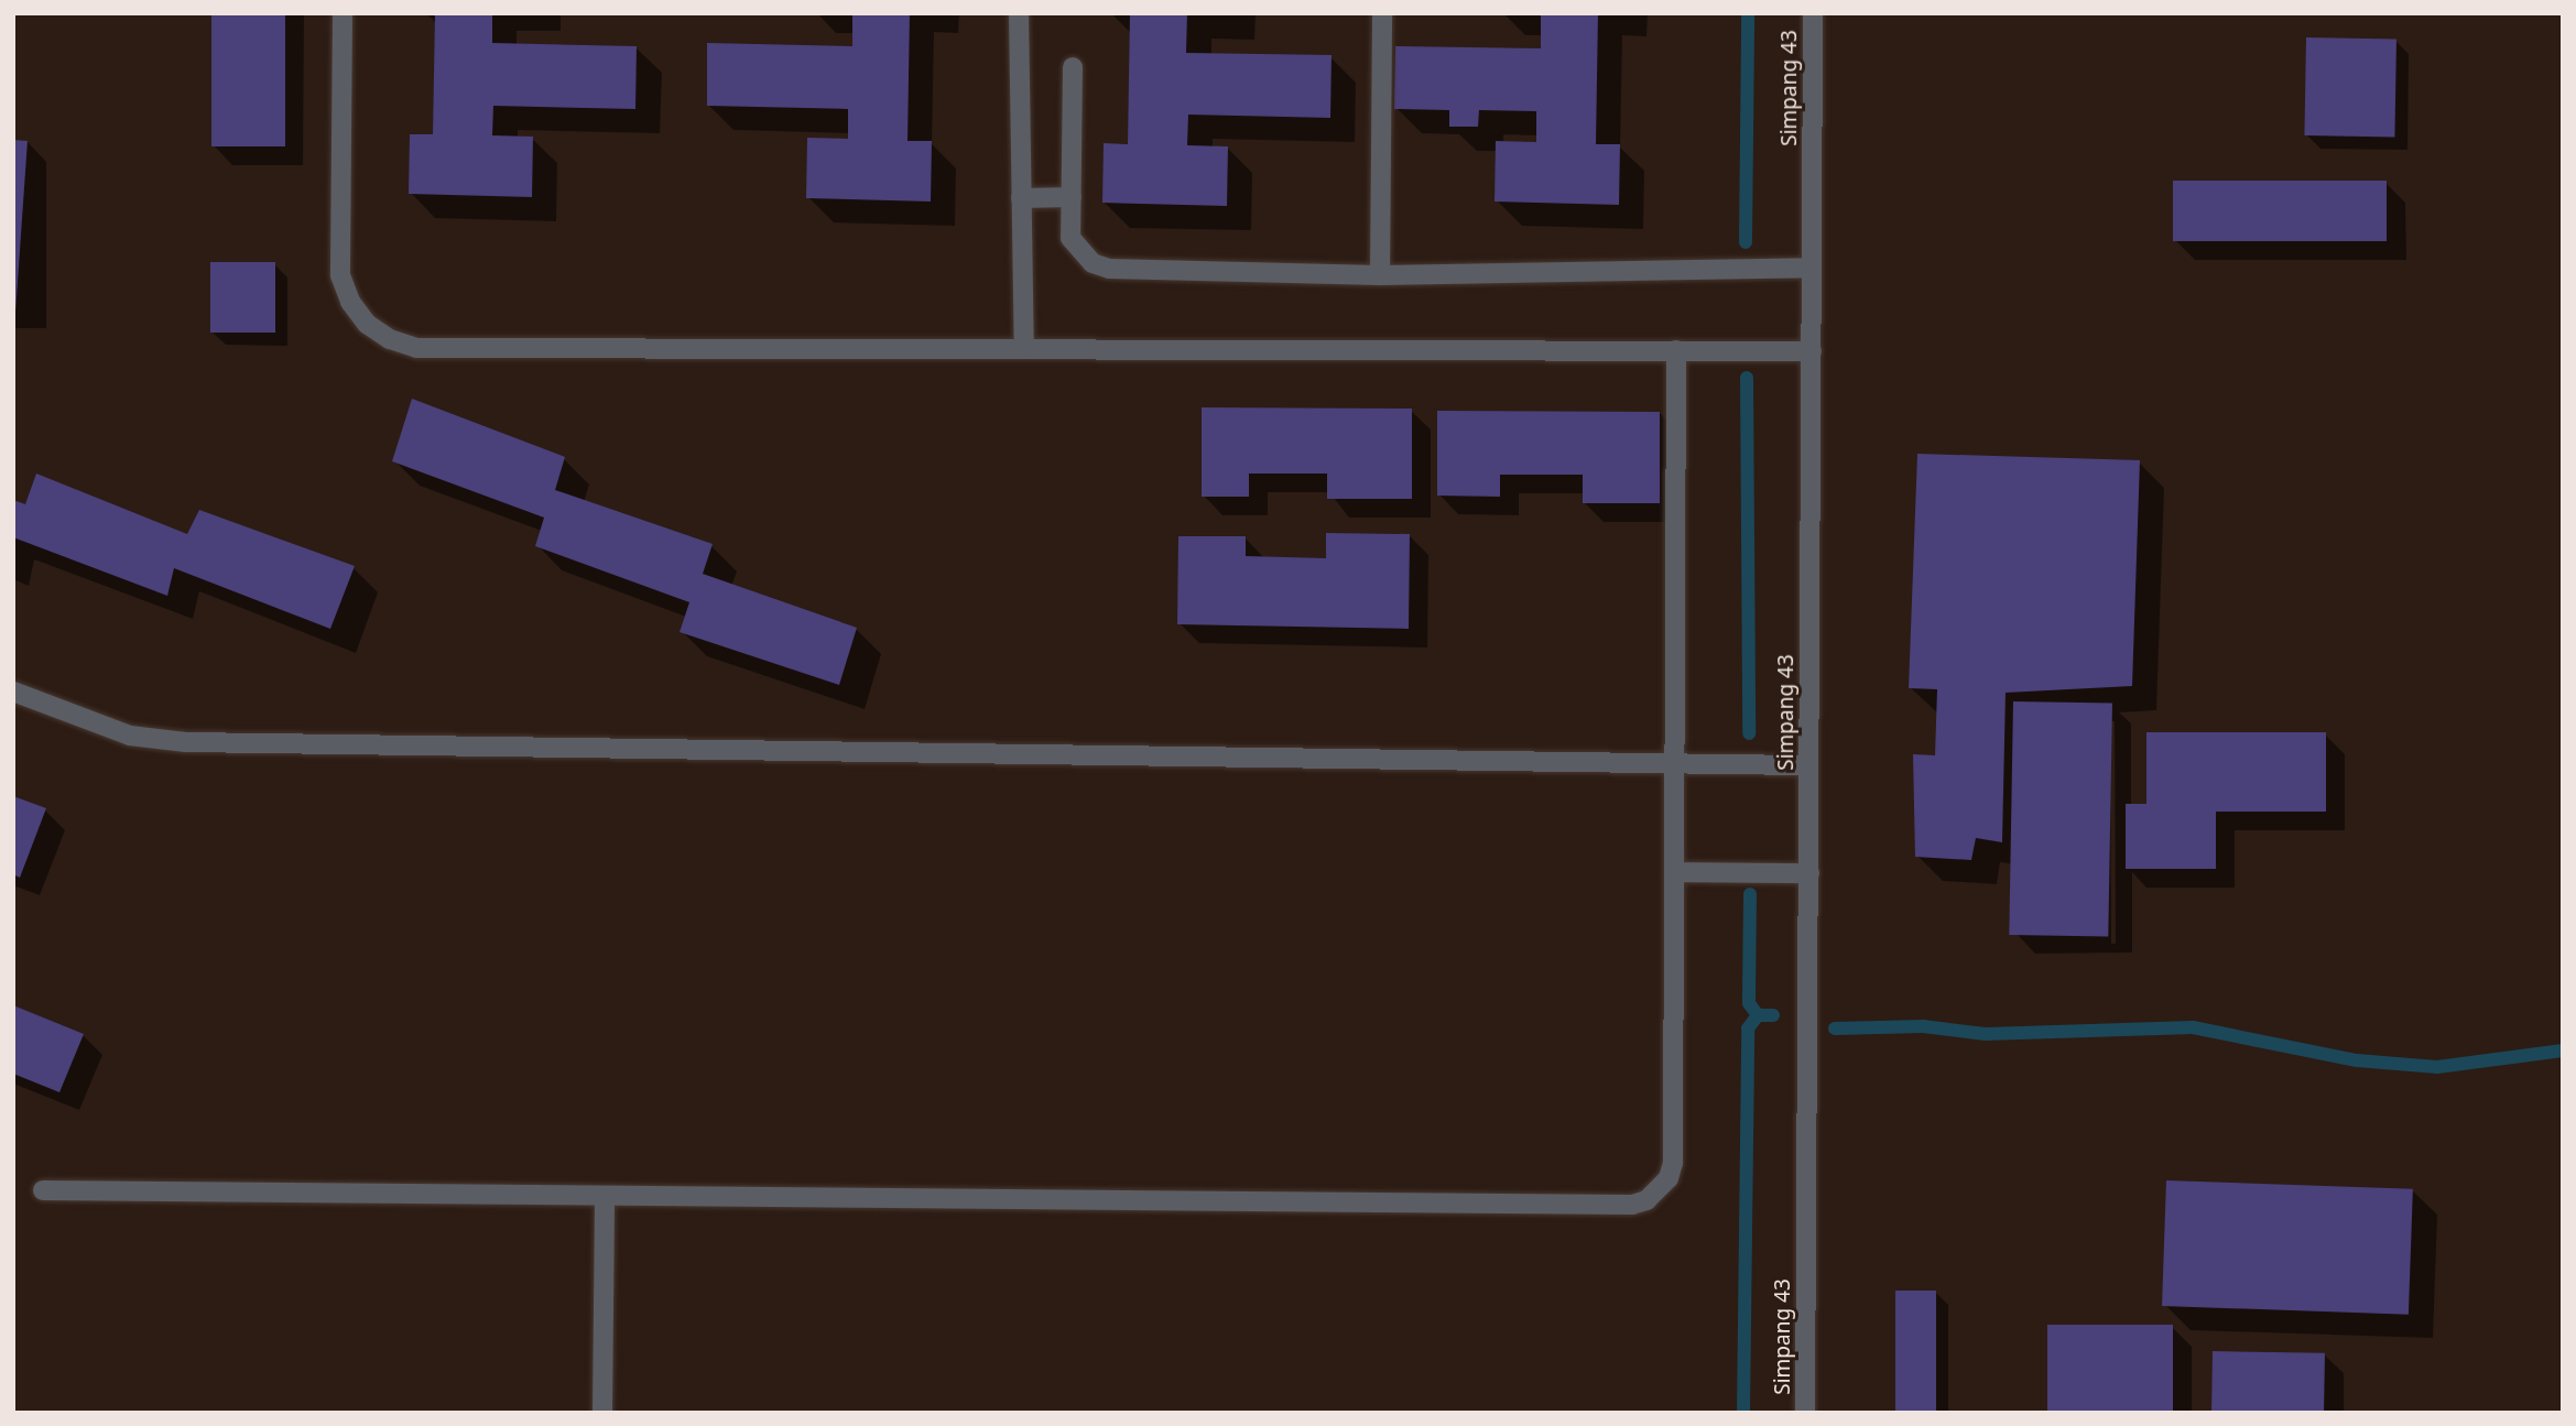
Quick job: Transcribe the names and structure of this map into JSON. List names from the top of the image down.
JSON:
{
  "streets": {
    "street": ["Simpang 43"]
  }
}
